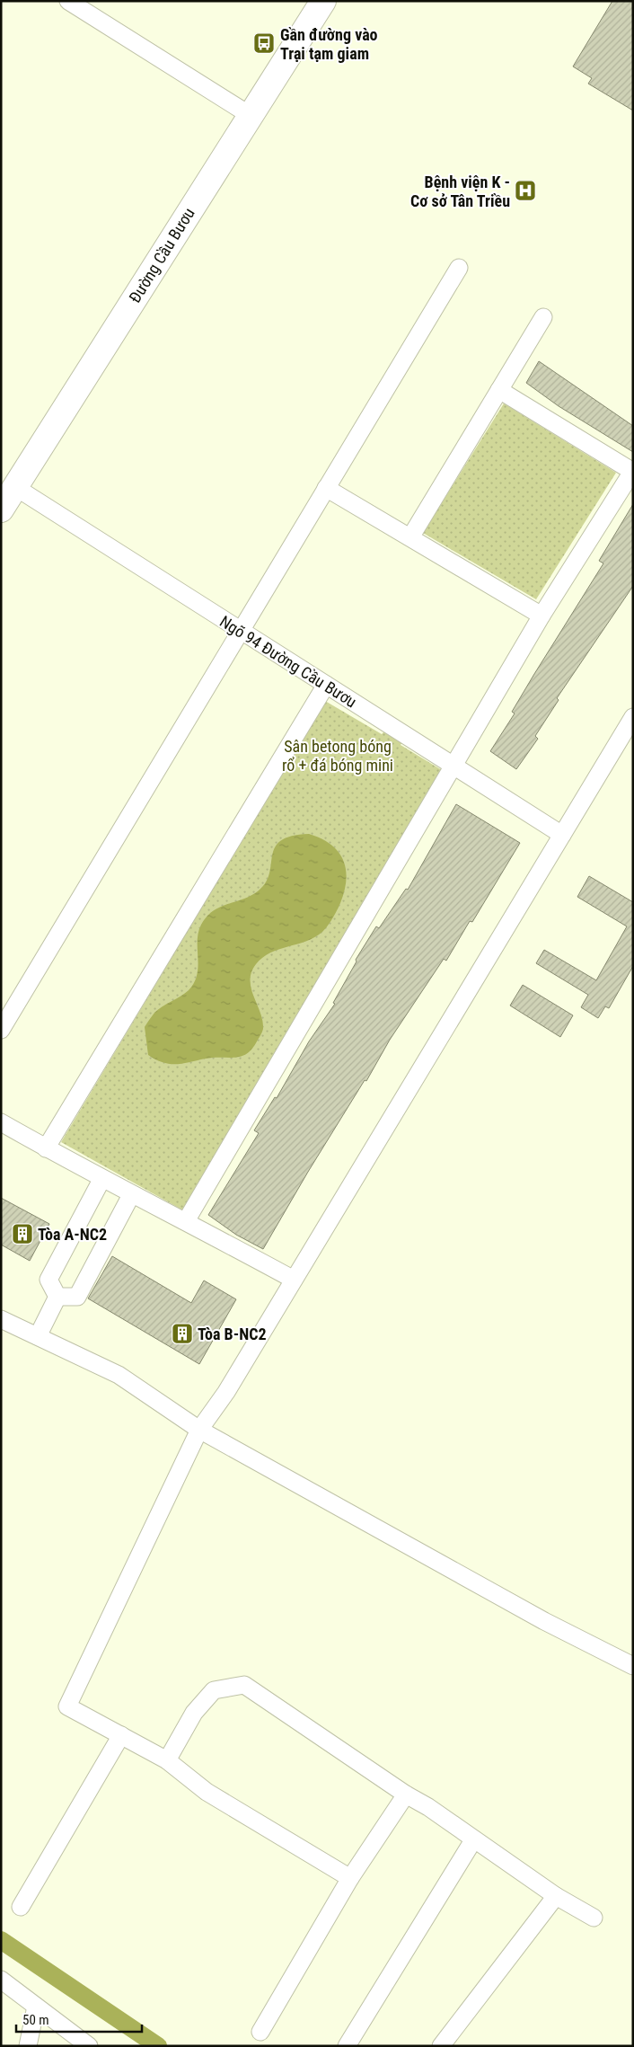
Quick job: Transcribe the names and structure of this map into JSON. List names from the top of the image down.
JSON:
{
  "streets": {
    "main road": ["Đường Cầu Bươu"],
    "street": ["Ngõ 94 Đường Cầu Bươu"]
  },
  "crossings": [
    ["Đường Cầu Bươu", "Ngõ 94 Đường Cầu Bươu"]
  ],
  "parks": ["Sân betong bóng rổ + đá bóng mini"],
  "places": {
    "bus stop": ["Gần đường vào Trại tạm giam"],
    "hospital": ["Bệnh viện K - Cơ sở Tân Triều"],
    "building": ["Tòa A-NC2", "Tòa B-NC2"]
  },
  "scale_bar": "50 m"
}
